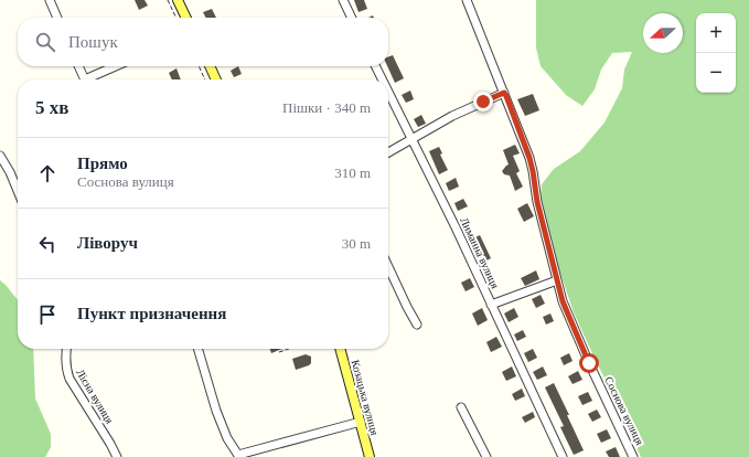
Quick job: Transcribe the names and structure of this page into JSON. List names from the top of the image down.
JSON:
{
  "streets": {
    "main road": ["Козацька вулиця"],
    "street": ["Лиманна вулиця", "Лісна вулиця", "Соснова вулиця"]
  },
  "north": "left",
  "page": {
    "map_buttons": ["+", "−"],
    "search": "Пошук",
    "heading": ["5 хв", "Пішки · 340 m"],
    "list": [
      ["Прямо", "Соснова вулиця", "310 m"],
      ["Ліворуч", "30 m"],
      "Пункт призначення"
    ]
  }
}
